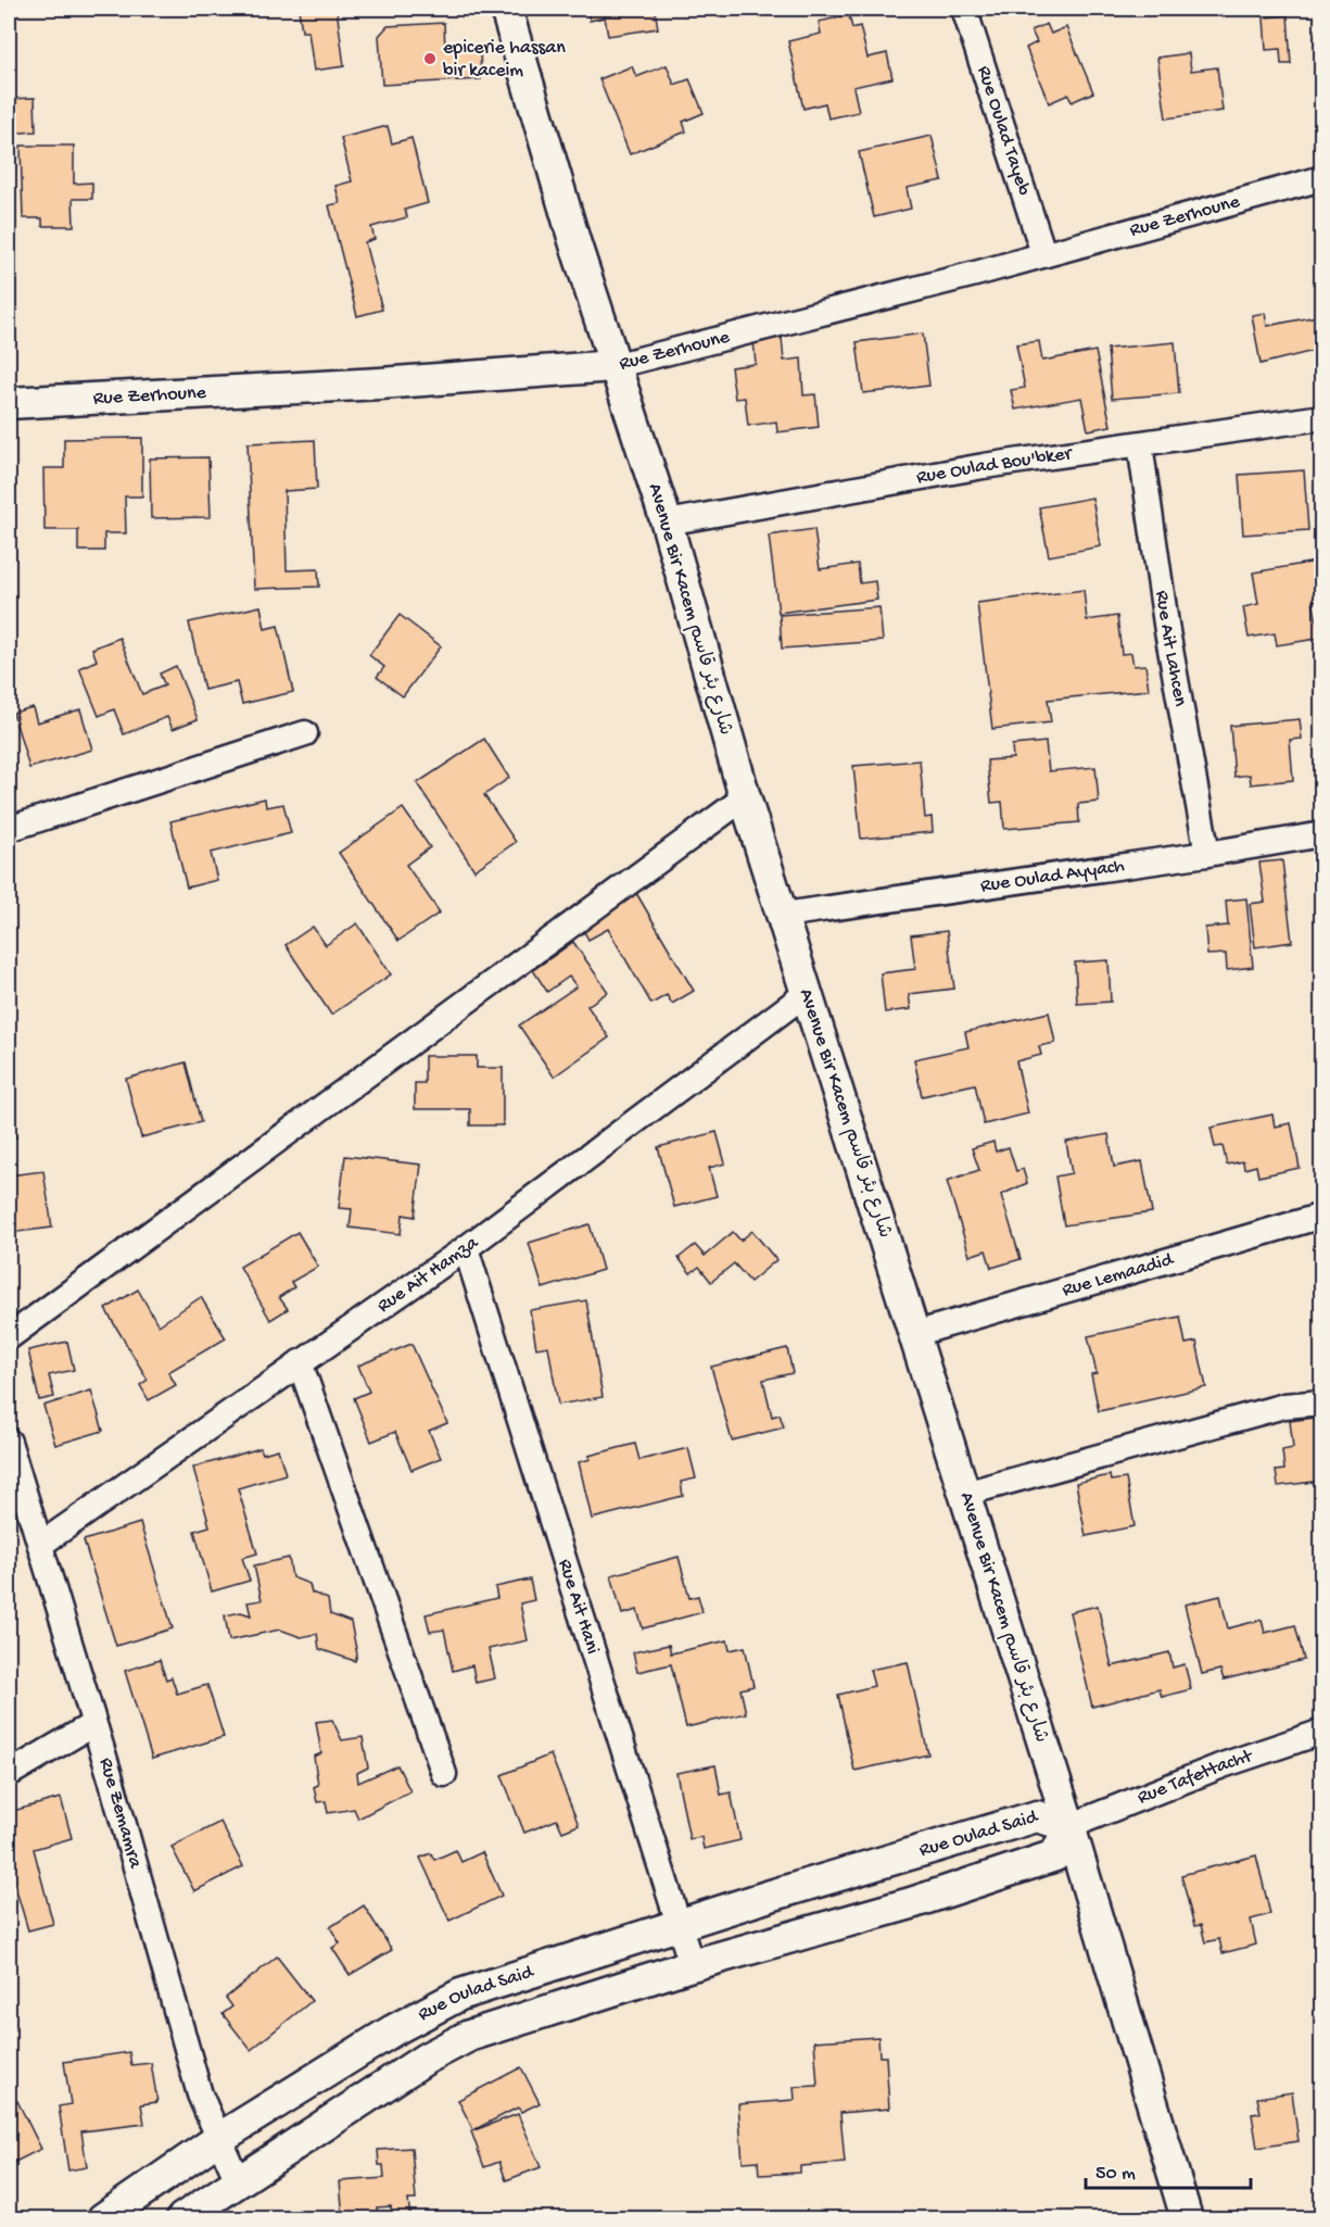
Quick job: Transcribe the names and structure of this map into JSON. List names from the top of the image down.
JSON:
{
  "streets": {
    "street": [
      "Rue Oulad Tayeb",
      "Rue Zerhoune",
      "Rue Oulad Bou'bker",
      "Avenue Bir Kacem شارع بئر قاسم",
      "Rue Ait Lahcen",
      "Rue Oulad Ayyach",
      "Rue Ait Hamza",
      "Rue Lemaadid",
      "Rue Ait Hani",
      "Rue Tafettacht",
      "Rue Zemamra",
      "Rue Oulad Said"
    ]
  },
  "crossings": [
    ["Rue Oulad Tayeb", "Rue Zerhoune"],
    ["Rue Zerhoune", "Avenue Bir Kacem شارع بئر قاسم"],
    ["Rue Oulad Bou'bker", "Avenue Bir Kacem شارع بئر قاسم"],
    ["Rue Oulad Bou'bker", "Rue Ait Lahcen"],
    ["Avenue Bir Kacem شارع بئر قاسم", "Rue Oulad Ayyach"],
    ["Avenue Bir Kacem شارع بئر قاسم", "Rue Ait Hamza"],
    ["Avenue Bir Kacem شارع بئر قاسم", "Rue Lemaadid"],
    ["Avenue Bir Kacem شارع بئر قاسم", "Rue Tafettacht"],
    ["Avenue Bir Kacem شارع بئر قاسم", "Rue Oulad Said"],
    ["Rue Ait Lahcen", "Rue Oulad Ayyach"],
    ["Rue Ait Hamza", "Rue Ait Hani"],
    ["Rue Ait Hamza", "Rue Zemamra"],
    ["Rue Ait Hani", "Rue Oulad Said"],
    ["Rue Tafettacht", "Rue Oulad Said"],
    ["Rue Zemamra", "Rue Oulad Said"]
  ],
  "places": ["epicerie hassan bir kaceim"],
  "scale_bar": "50 m"
}
